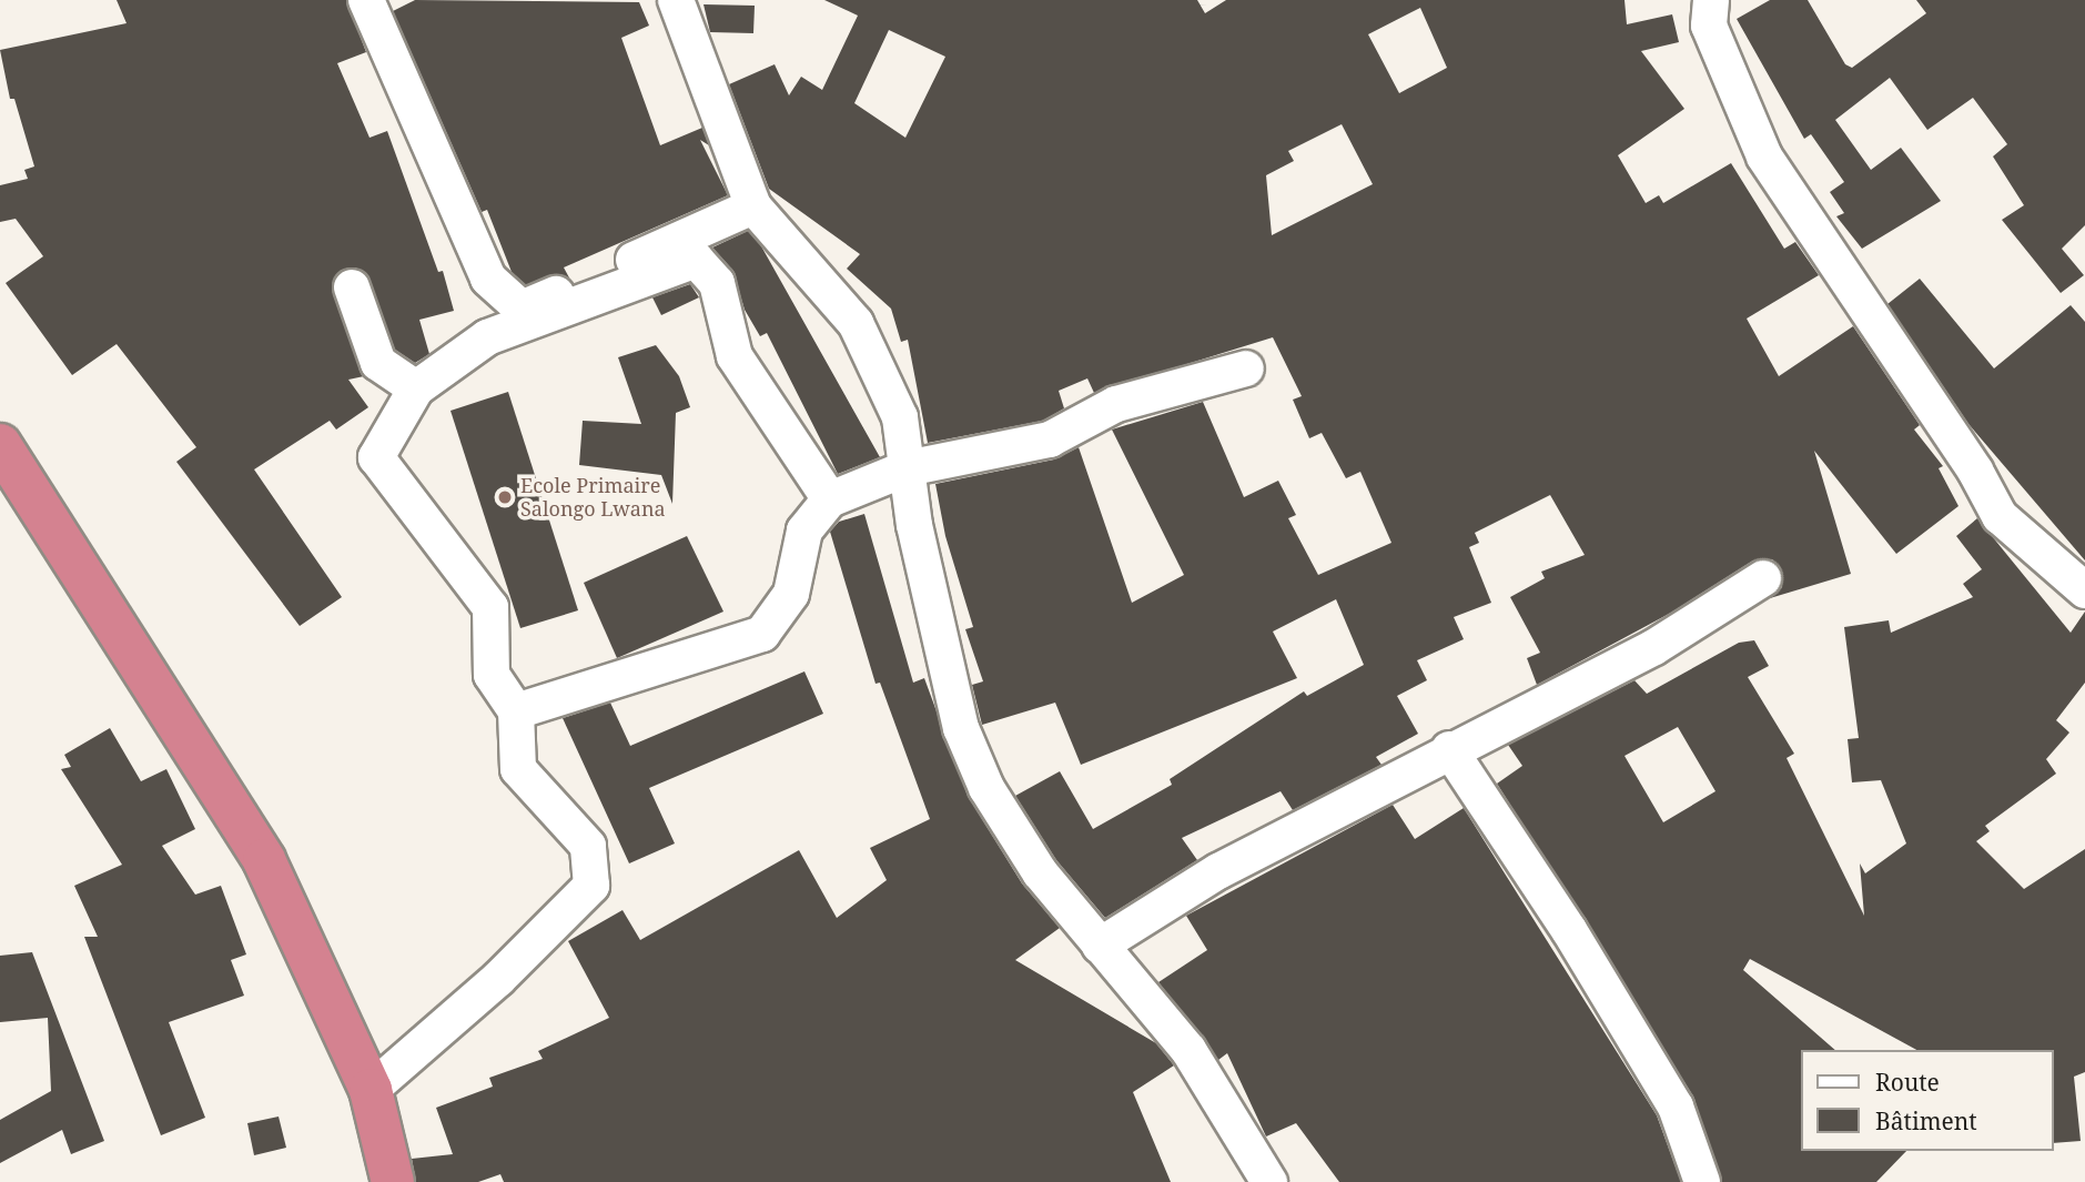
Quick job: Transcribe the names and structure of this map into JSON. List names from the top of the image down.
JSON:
{
  "places": ["Ecole Primaire Salongo Lwana"],
  "legend": ["Route", "Bâtiment"]
}
